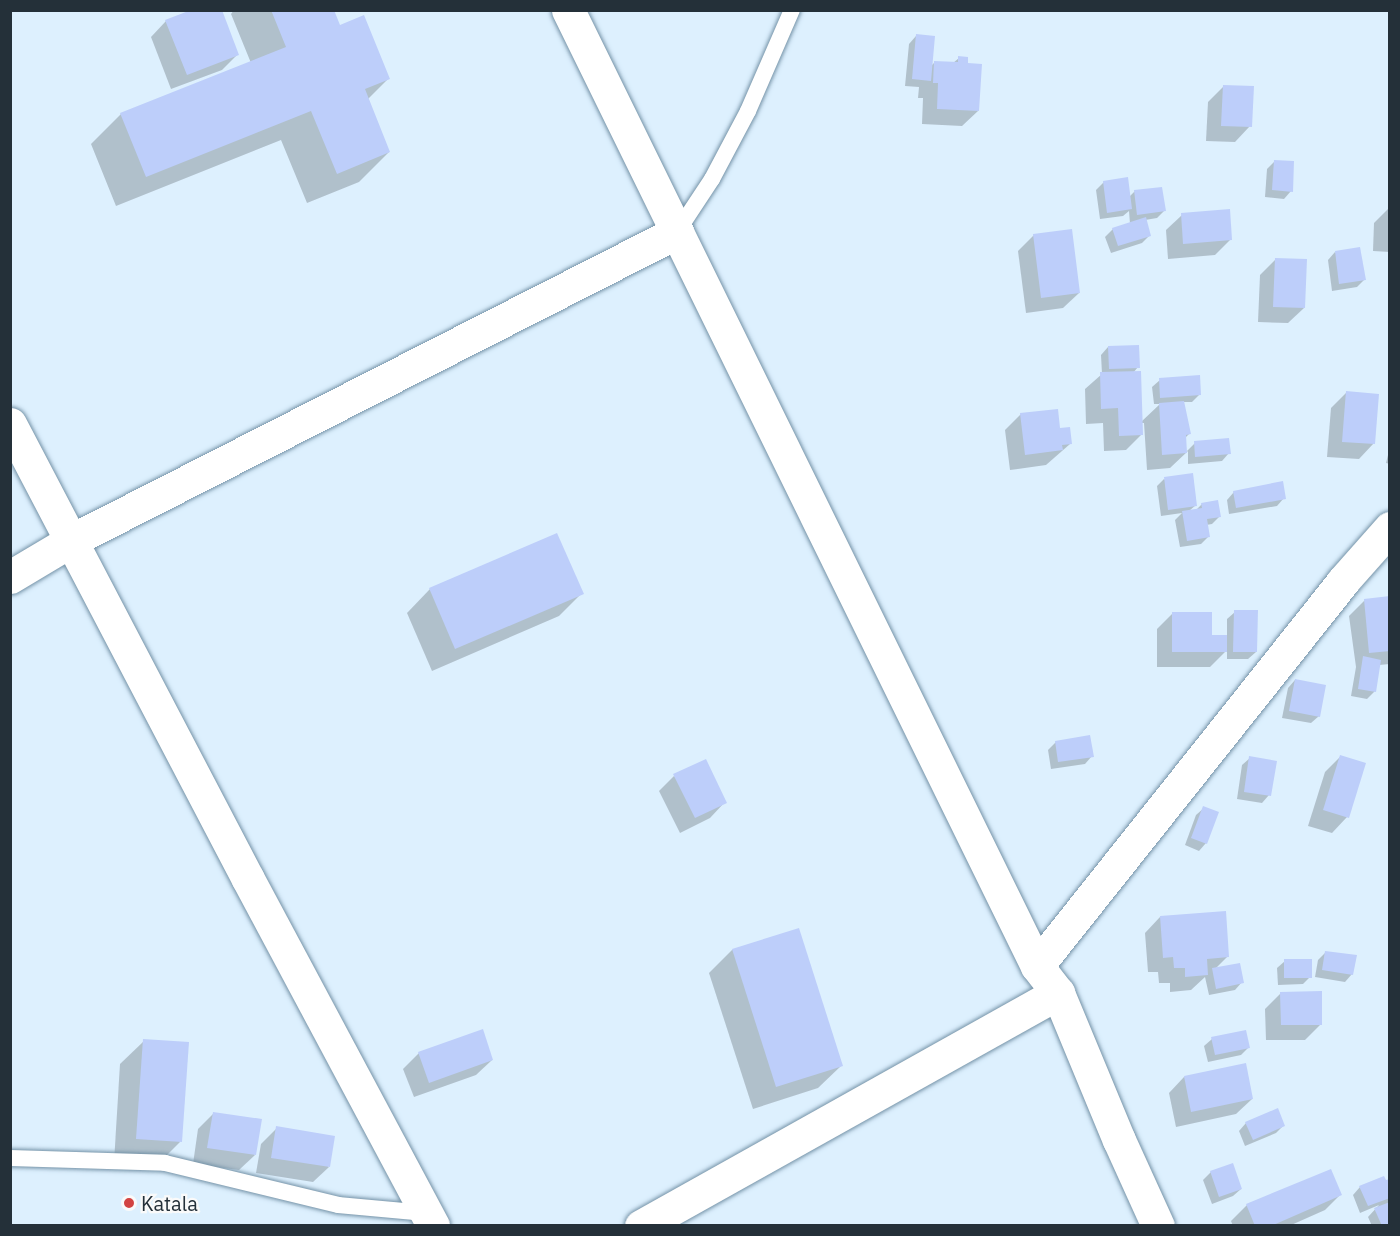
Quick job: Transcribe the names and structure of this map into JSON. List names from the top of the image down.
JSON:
{
  "places": ["Katala"]
}
